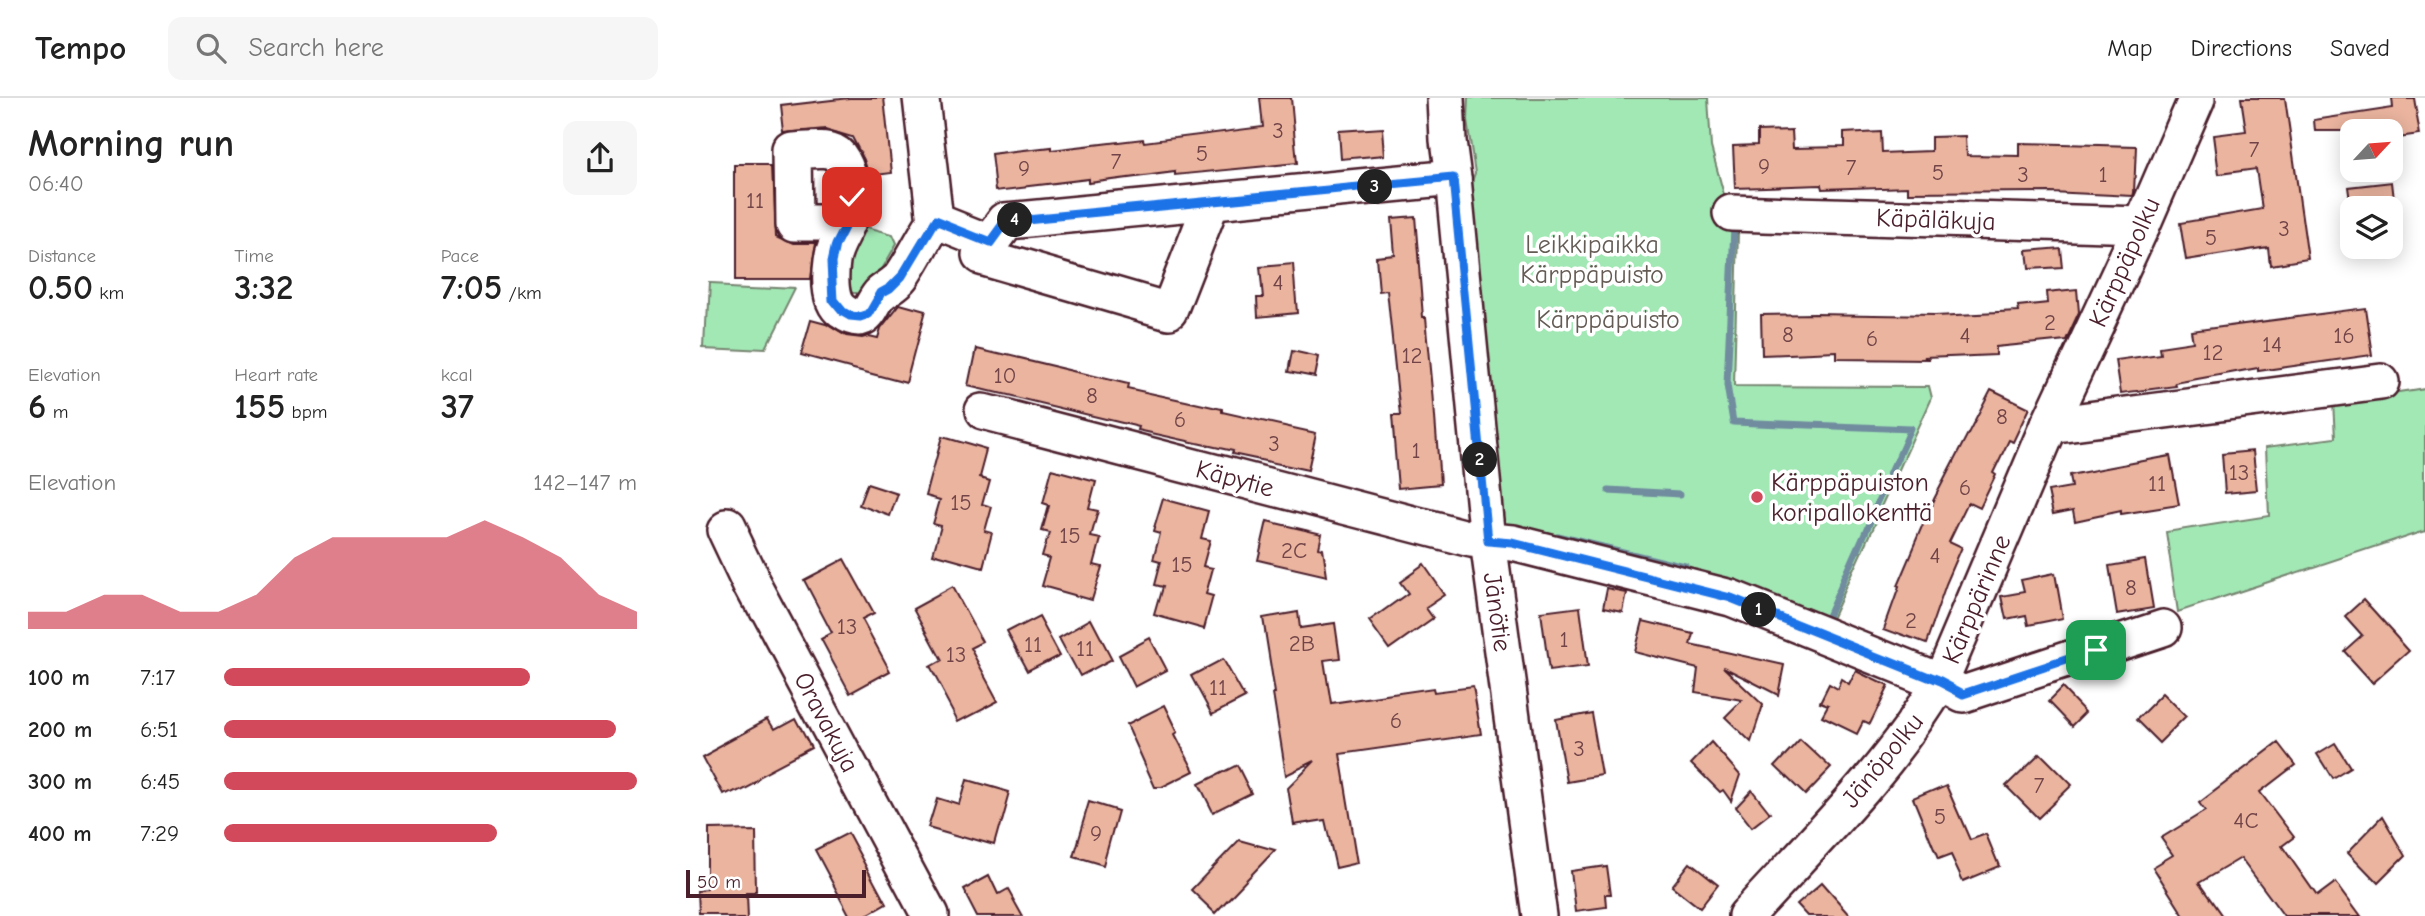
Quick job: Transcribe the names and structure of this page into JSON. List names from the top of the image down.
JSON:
{
  "streets": {
    "street": [
      "Käpäläkuja",
      "Kärppäpolku",
      "Käpytie",
      "Kärppärinne",
      "Jänötie",
      "Oravakuja",
      "Jänöpolku"
    ]
  },
  "crossings": [
    ["Käpäläkuja", "Kärppäpolku"],
    ["Kärppäpolku", "Kärppärinne"],
    ["Käpytie", "Kärppärinne"],
    ["Käpytie", "Jänötie"],
    ["Kärppärinne", "Jänötie"],
    ["Kärppärinne", "Jänöpolku"]
  ],
  "parks": ["Leikkipaikka Kärppäpuisto", "Kärppäpuisto"],
  "places": ["Kärppäpuiston koripallokenttä"],
  "house_numbers": [
    "3",
    "7",
    "5",
    "7",
    "9",
    "7",
    "9",
    "5",
    "3",
    "1",
    "11",
    "3",
    "5",
    "4",
    "2",
    "8",
    "4",
    "16",
    "6",
    "14",
    "12",
    "12",
    "10",
    "8",
    "8",
    "6",
    "3",
    "1",
    "13",
    "11",
    "6",
    "15",
    "15",
    "2C",
    "4",
    "15",
    "8",
    "2",
    "13",
    "1",
    "2B",
    "11",
    "11",
    "13",
    "11",
    "6",
    "3",
    "7",
    "5",
    "4C",
    "9"
  ],
  "scale_bar": "50 m",
  "north": "top right",
  "page": {
    "header": "Tempo",
    "search": "Search here",
    "nav": ["Map", "Directions", "Saved"],
    "heading": ["Morning run", "06:40"],
    "pins": [
      "3",
      "4",
      "2",
      "1"
    ],
    "stats": [
      ["Distance", "0.50 km"],
      ["Time", "3:32"],
      ["Pace", "7:05 /km"],
      ["Elevation", "6 m"],
      ["Heart rate", "155 bpm"],
      ["kcal", "37"]
    ],
    "chart": ["Elevation", "142–147 m"],
    "list": [
      {
        "name": "100 m",
        "note": "7:17"
      },
      {
        "name": "200 m",
        "note": "6:51"
      },
      {
        "name": "300 m",
        "note": "6:45"
      },
      {
        "name": "400 m",
        "note": "7:29"
      }
    ],
    "scale": "50 m"
  }
}
